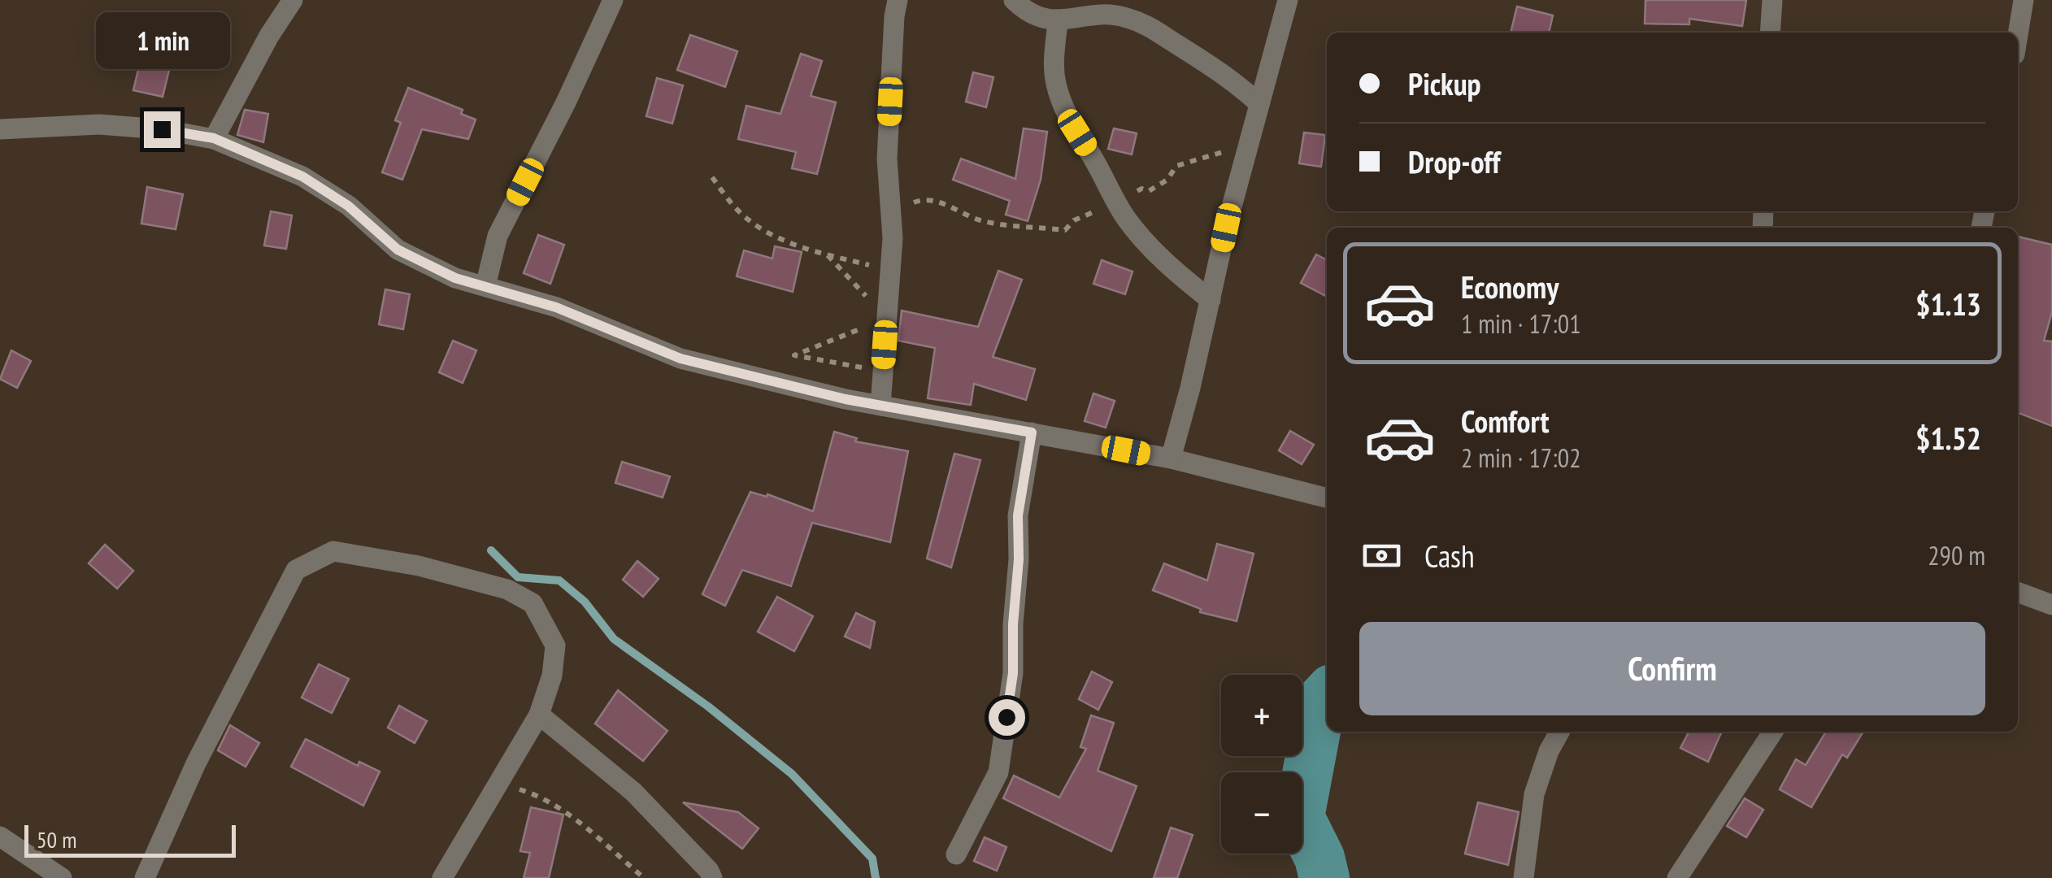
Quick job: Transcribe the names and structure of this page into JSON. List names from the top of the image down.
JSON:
{
  "scale_bar": "50 m",
  "page": {
    "bubble": "1 min",
    "banner": ["Pickup", "Drop-off"],
    "list": [
      {
        "name": "Economy",
        "note": "1 min · 17:01",
        "value": "$1.13"
      },
      {
        "name": "Comfort",
        "note": "2 min · 17:02",
        "value": "$1.52"
      }
    ],
    "pay": ["Cash", "290 m"],
    "buttons": "Confirm",
    "map_buttons": ["+", "−"],
    "scale": "50 m"
  }
}
